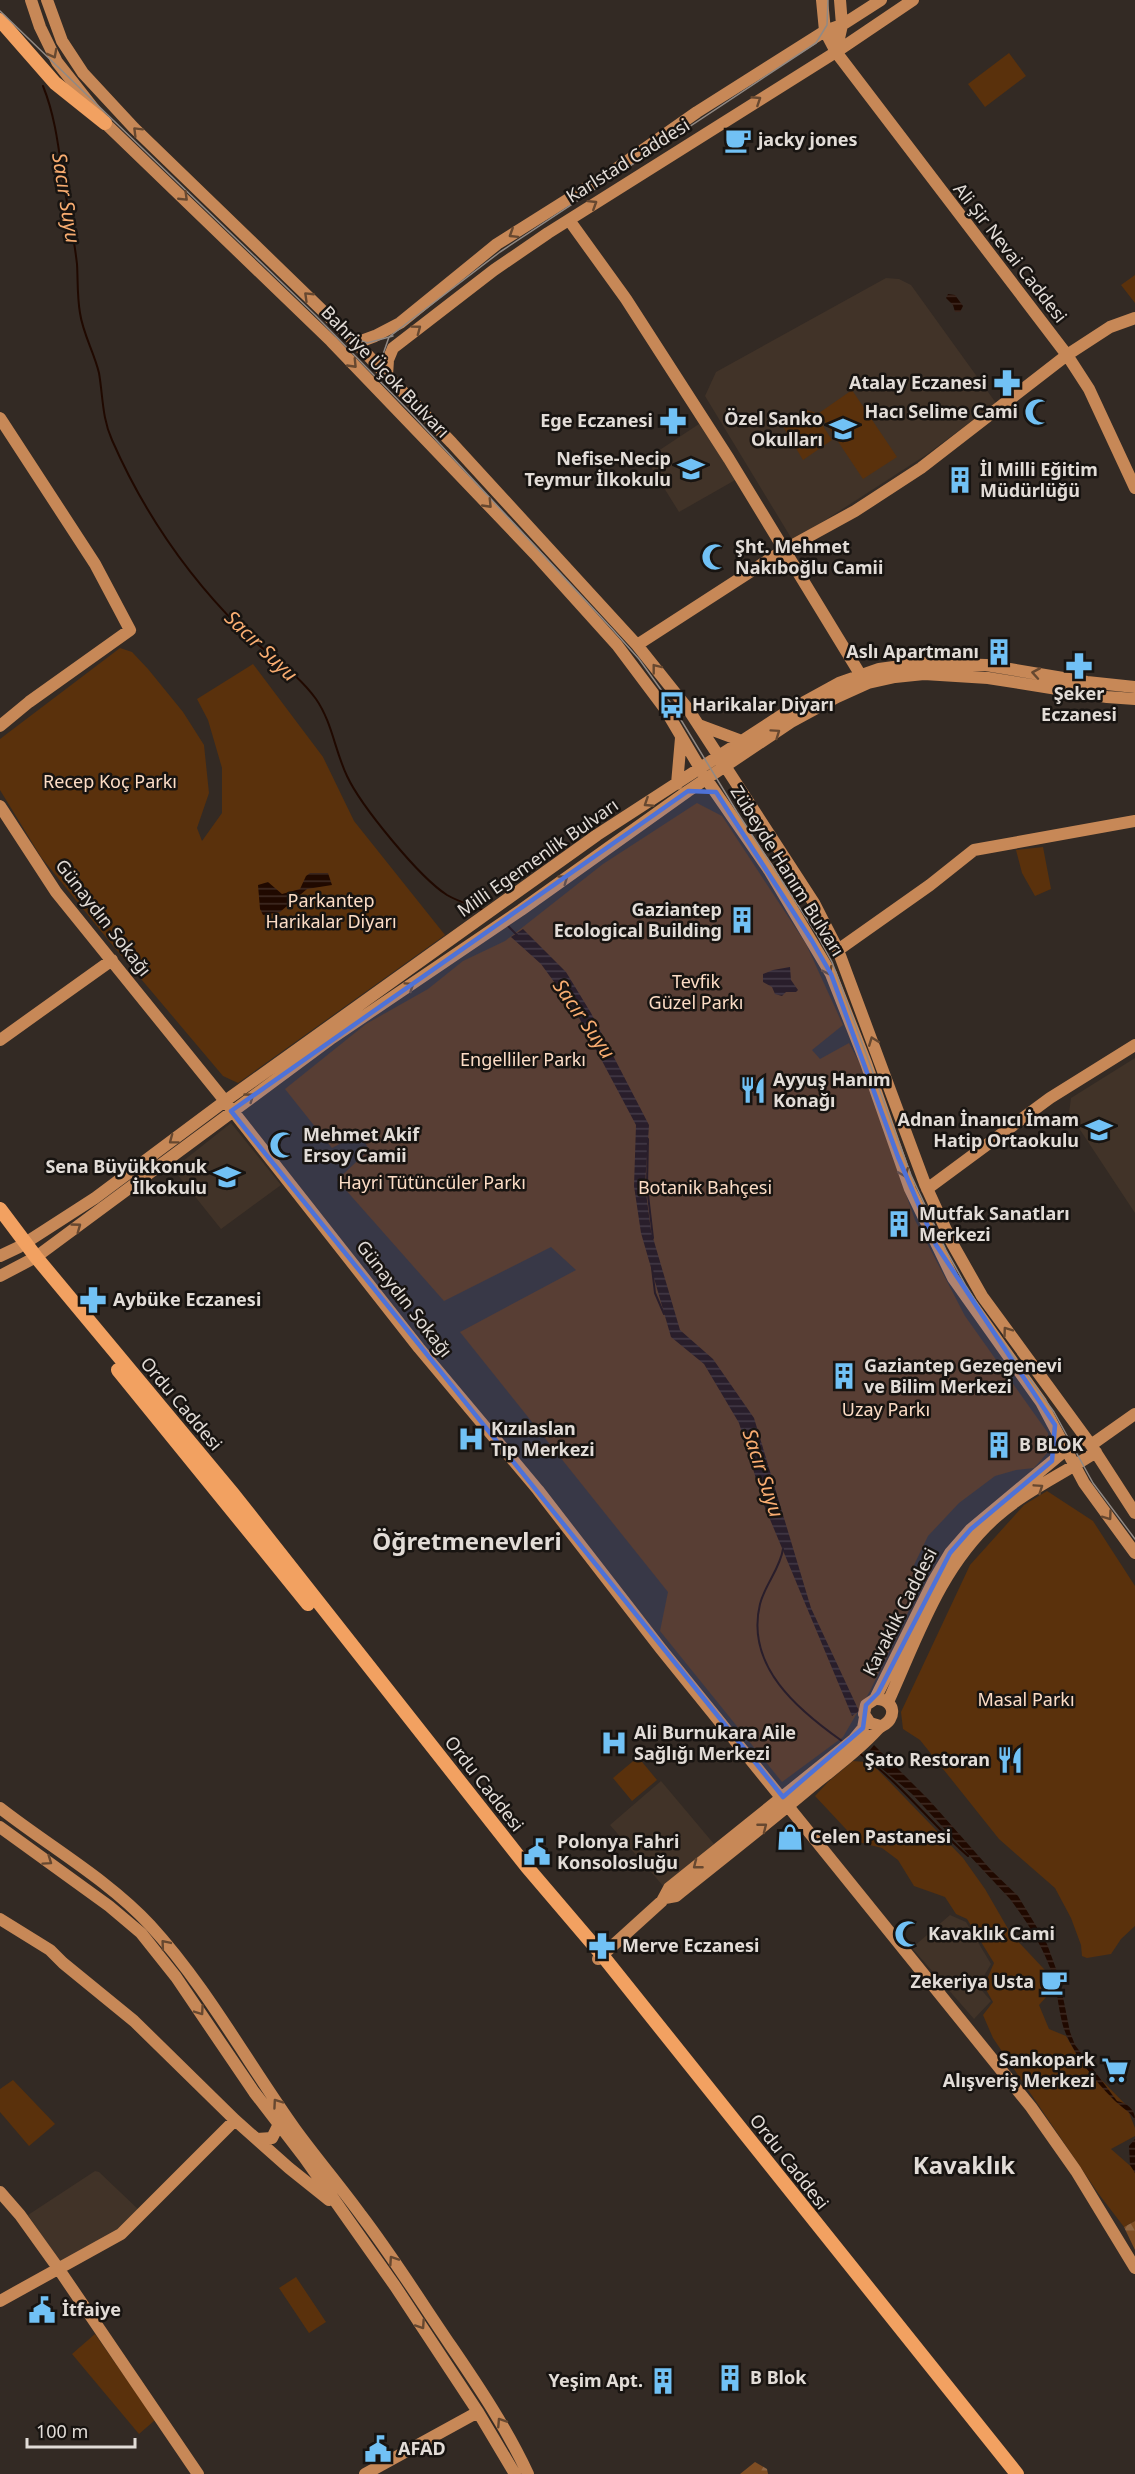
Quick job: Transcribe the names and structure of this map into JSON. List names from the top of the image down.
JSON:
{
  "streets": {
    "main road": ["Ordu Caddesi"],
    "street": [
      "Karlstad Caddesi",
      "Ali Şir Nevai Caddesi",
      "Bahriye Üçok Bulvarı",
      "Milli Egemenlik Bulvarı",
      "Zübeyde Hanım Bulvarı",
      "Günaydın Sokağı",
      "Kavaklık Caddesi"
    ]
  },
  "crossings": [
    ["Karlstad Caddesi", "Ali Şir Nevai Caddesi"],
    ["Karlstad Caddesi", "Bahriye Üçok Bulvarı"],
    ["Bahriye Üçok Bulvarı", "Milli Egemenlik Bulvarı"],
    ["Bahriye Üçok Bulvarı", "Zübeyde Hanım Bulvarı"],
    ["Milli Egemenlik Bulvarı", "Zübeyde Hanım Bulvarı"],
    ["Milli Egemenlik Bulvarı", "Günaydın Sokağı"],
    ["Milli Egemenlik Bulvarı", "Ordu Caddesi"],
    ["Zübeyde Hanım Bulvarı", "Kavaklık Caddesi"]
  ],
  "districts": ["Öğretmenevleri", "Kavaklık"],
  "water": ["Sacır Suyu"],
  "parks": [
    "Recep Koç Parkı",
    "Parkantep Harikalar Diyarı",
    "Tevfik Güzel Parkı",
    "Engelliler Parkı",
    "Hayri Tütüncüler Parkı",
    "Botanik Bahçesi",
    "Uzay Parkı",
    "Masal Parkı"
  ],
  "places": {
    "cafe": ["jacky jones", "Zekeriya Usta"],
    "pharmacy": [
      "Atalay Eczanesi",
      "Ege Eczanesi",
      "Şeker Eczanesi",
      "Aybüke Eczanesi",
      "Merve Eczanesi"
    ],
    "mosque": [
      "Hacı Selime Cami",
      "Şht. Mehmet Nakıboğlu Camii",
      "Mehmet Akif Ersoy Camii",
      "Kavaklık Cami"
    ],
    "school or university": [
      "Özel Sanko Okulları",
      "Nefise-Necip Teymur İlkokulu",
      "Adnan İnanıcı İmam Hatip Ortaokulu",
      "Sena Büyükkonuk İlkokulu"
    ],
    "building": [
      "İl Milli Eğitim Müdürlüğü",
      "Aslı Apartmanı",
      "Gaziantep Ecological Building",
      "Mutfak Sanatları Merkezi",
      "Gaziantep Gezegenevi ve Bilim Merkezi",
      "B BLOK",
      "B Blok",
      "Yeşim Apt."
    ],
    "bus stop": ["Harikalar Diyarı"],
    "restaurant": ["Ayyuş Hanım Konağı", "Şato Restoran"],
    "hospital": ["Kızılaslan Tıp Merkezi", "Ali Burnukara Aile Sağlığı Merkezi"],
    "shop": ["Celen Pastanesi"],
    "public building": ["Polonya Fahri Konsolosluğu", "İtfaiye", "AFAD"],
    "supermarket": ["Sankopark Alışveriş Merkezi"]
  },
  "scale_bar": "100 m"
}
